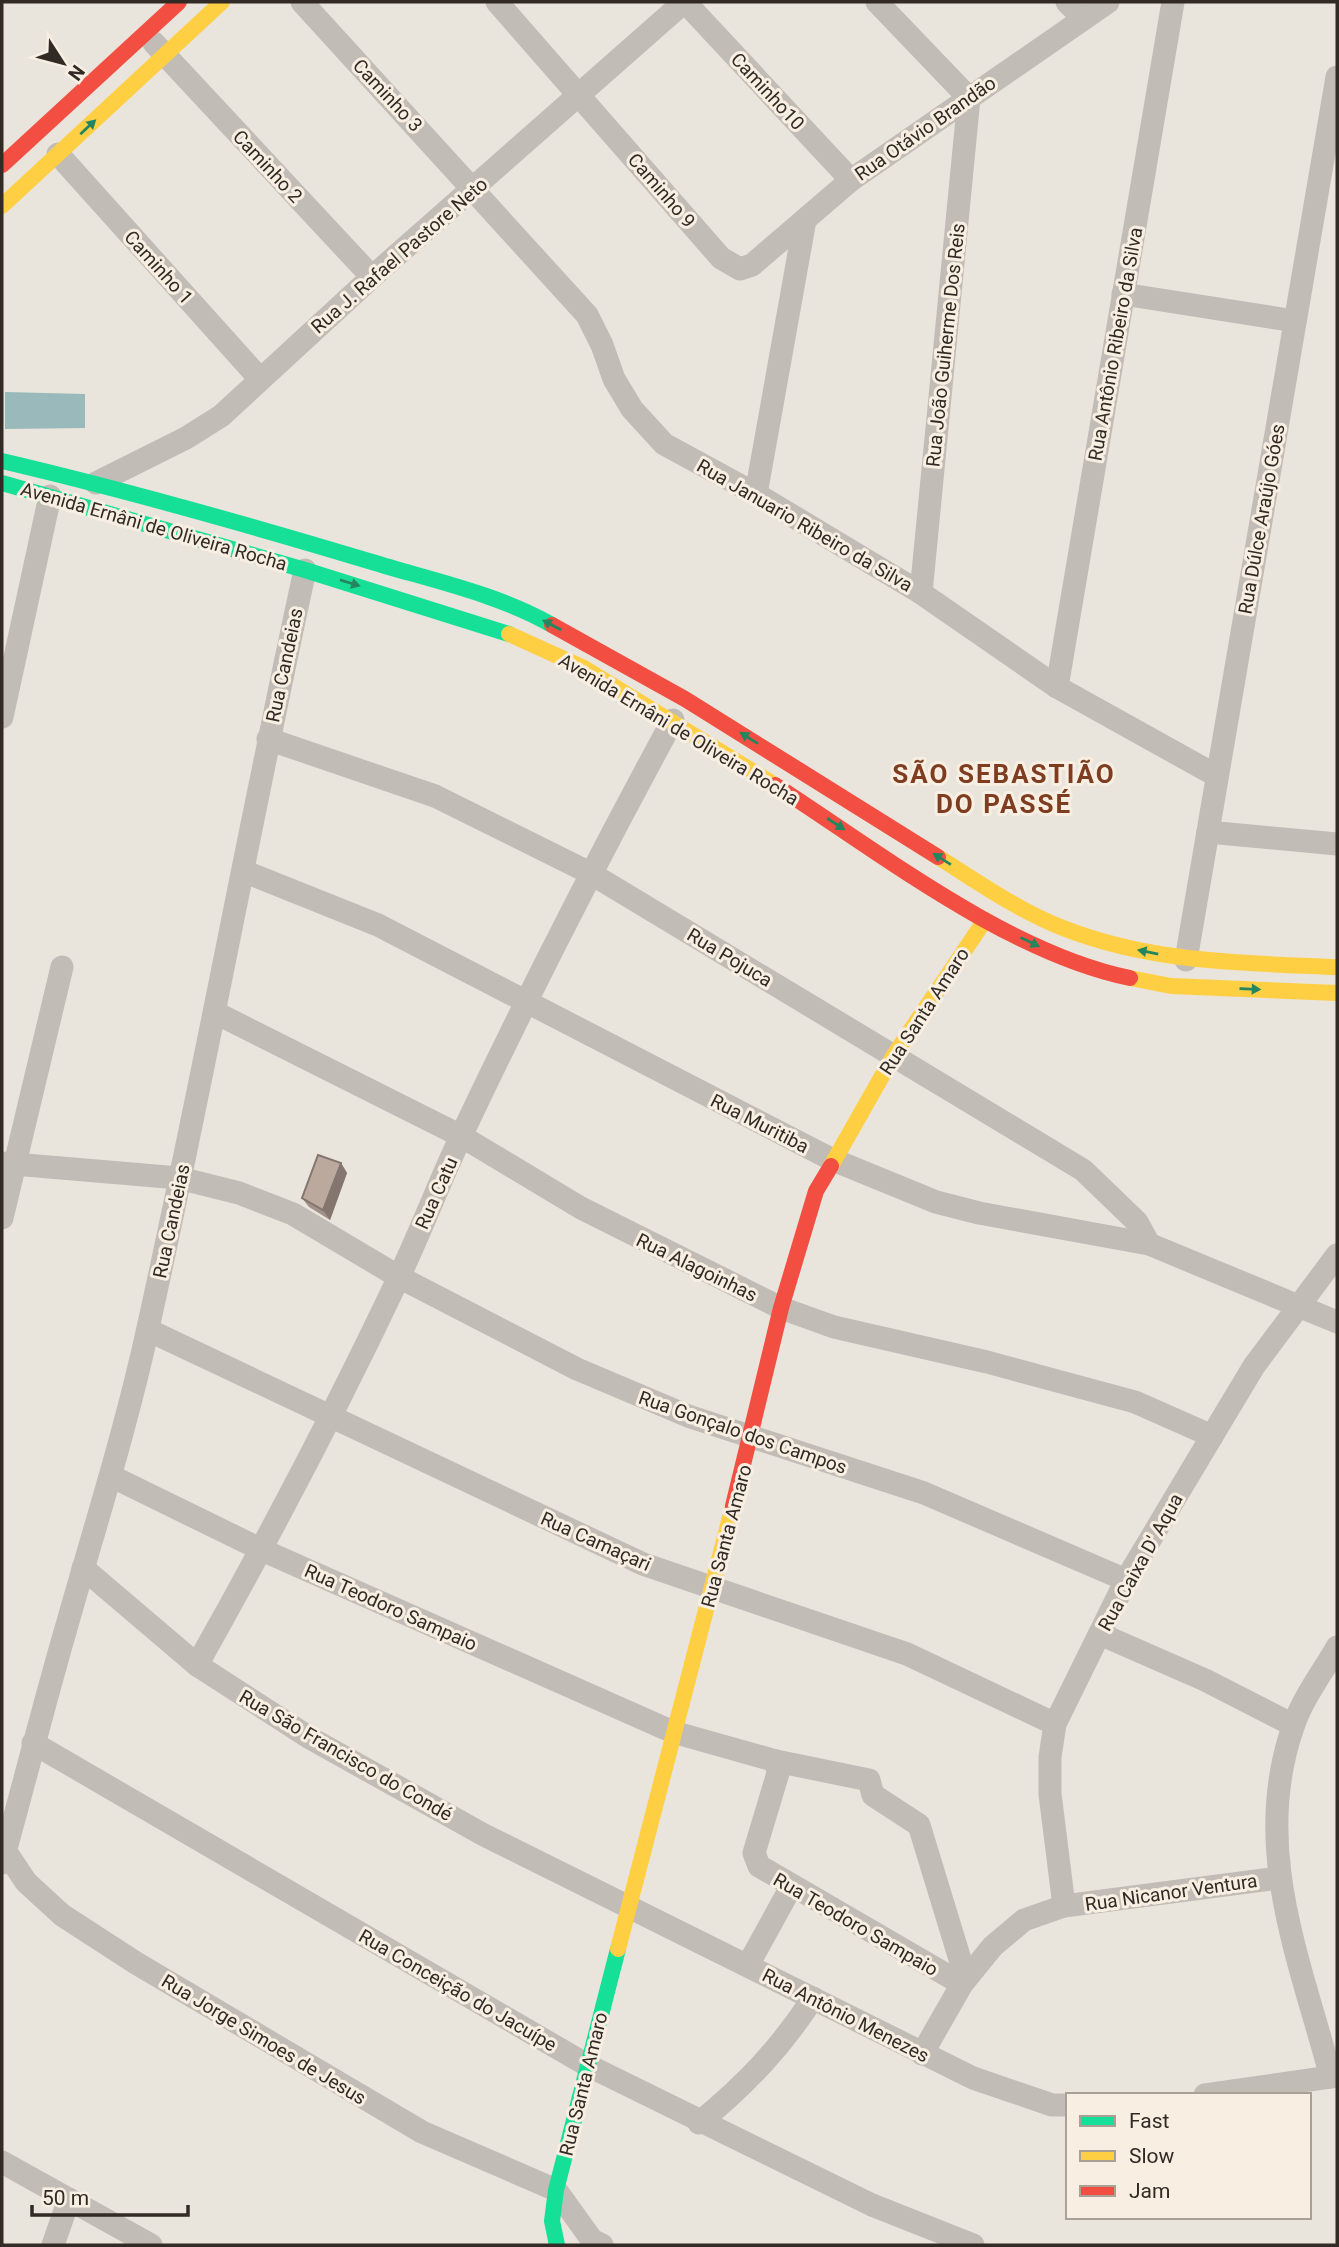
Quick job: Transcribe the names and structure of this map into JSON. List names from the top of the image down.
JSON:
{
  "streets": {
    "main road": ["Avenida Ernâni de Oliveira Rocha", "Rua Santa Amaro"],
    "street": [
      "Caminho10",
      "Caminho 3",
      "Rua Otávio Brandão",
      "Caminho 2",
      "Caminho 9",
      "Rua J. Rafael Pastore Neto",
      "Caminho 1",
      "Rua Antônio Ribeiro da Silva",
      "Rua João Guiherme Dos Reis",
      "Rua Dúlce Araújo Góes",
      "Rua Januario Ribeiro da Silva",
      "Rua Candeias",
      "Rua Pojuca",
      "Rua Muritiba",
      "Rua Catu",
      "Rua Alagoinhas",
      "Rua Gonçalo dos Campos",
      "Rua Camaçari",
      "Rua Caixa D' Aqua",
      "Rua Teodoro Sampaio",
      "Rua São Francisco do Condé",
      "Rua Nicanor Ventura",
      "Rua Conceição do Jacuípe",
      "Rua Antônio Menezes",
      "Rua Jorge Simoes de Jesus"
    ]
  },
  "crossings": [
    ["Caminho10", "Rua Otávio Brandão"],
    ["Caminho10", "Rua J. Rafael Pastore Neto"],
    ["Caminho 3", "Rua J. Rafael Pastore Neto"],
    ["Caminho 3", "Rua Januario Ribeiro da Silva"],
    ["Rua Otávio Brandão", "Caminho 9"],
    ["Rua Otávio Brandão", "Rua João Guiherme Dos Reis"],
    ["Caminho 2", "Rua J. Rafael Pastore Neto"],
    ["Caminho 9", "Rua J. Rafael Pastore Neto"],
    ["Rua J. Rafael Pastore Neto", "Caminho 1"],
    ["Rua J. Rafael Pastore Neto", "Rua Januario Ribeiro da Silva"],
    ["Rua J. Rafael Pastore Neto", "Avenida Ernâni de Oliveira Rocha"],
    ["Rua Antônio Ribeiro da Silva", "Rua Januario Ribeiro da Silva"],
    ["Rua João Guiherme Dos Reis", "Rua Januario Ribeiro da Silva"],
    ["Rua Dúlce Araújo Góes", "Rua Januario Ribeiro da Silva"],
    ["Rua Dúlce Araújo Góes", "Avenida Ernâni de Oliveira Rocha"],
    ["Avenida Ernâni de Oliveira Rocha", "Rua Candeias"],
    ["Avenida Ernâni de Oliveira Rocha", "Rua Santa Amaro"],
    ["Avenida Ernâni de Oliveira Rocha", "Rua Catu"],
    ["Rua Candeias", "Rua Pojuca"],
    ["Rua Candeias", "Rua Muritiba"],
    ["Rua Candeias", "Rua Alagoinhas"],
    ["Rua Candeias", "Rua Gonçalo dos Campos"],
    ["Rua Candeias", "Rua Camaçari"],
    ["Rua Candeias", "Rua Teodoro Sampaio"],
    ["Rua Candeias", "Rua São Francisco do Condé"],
    ["Rua Candeias", "Rua Conceição do Jacuípe"],
    ["Rua Candeias", "Rua Jorge Simoes de Jesus"],
    ["Rua Pojuca", "Rua Santa Amaro"],
    ["Rua Pojuca", "Rua Muritiba"],
    ["Rua Pojuca", "Rua Catu"],
    ["Rua Santa Amaro", "Rua Muritiba"],
    ["Rua Santa Amaro", "Rua Alagoinhas"],
    ["Rua Santa Amaro", "Rua Gonçalo dos Campos"],
    ["Rua Santa Amaro", "Rua Camaçari"],
    ["Rua Santa Amaro", "Rua Teodoro Sampaio"],
    ["Rua Santa Amaro", "Rua São Francisco do Condé"],
    ["Rua Santa Amaro", "Rua Conceição do Jacuípe"],
    ["Rua Santa Amaro", "Rua Antônio Menezes"],
    ["Rua Santa Amaro", "Rua Jorge Simoes de Jesus"],
    ["Rua Muritiba", "Rua Catu"],
    ["Rua Muritiba", "Rua Caixa D' Aqua"],
    ["Rua Catu", "Rua Alagoinhas"],
    ["Rua Catu", "Rua Gonçalo dos Campos"],
    ["Rua Catu", "Rua Camaçari"],
    ["Rua Catu", "Rua Teodoro Sampaio"],
    ["Rua Catu", "Rua São Francisco do Condé"],
    ["Rua Alagoinhas", "Rua Caixa D' Aqua"],
    ["Rua Gonçalo dos Campos", "Rua Caixa D' Aqua"],
    ["Rua Camaçari", "Rua Caixa D' Aqua"],
    ["Rua Caixa D' Aqua", "Rua Nicanor Ventura"],
    ["Rua Teodoro Sampaio", "Rua Nicanor Ventura"],
    ["Rua São Francisco do Condé", "Rua Antônio Menezes"],
    ["Rua Nicanor Ventura", "Rua Antônio Menezes"]
  ],
  "districts": ["SÃO SEBASTIÃO DO PASSÉ"],
  "legend": ["Fast", "Slow", "Jam"],
  "scale_bar": "50 m",
  "north": "bottom right"
}
